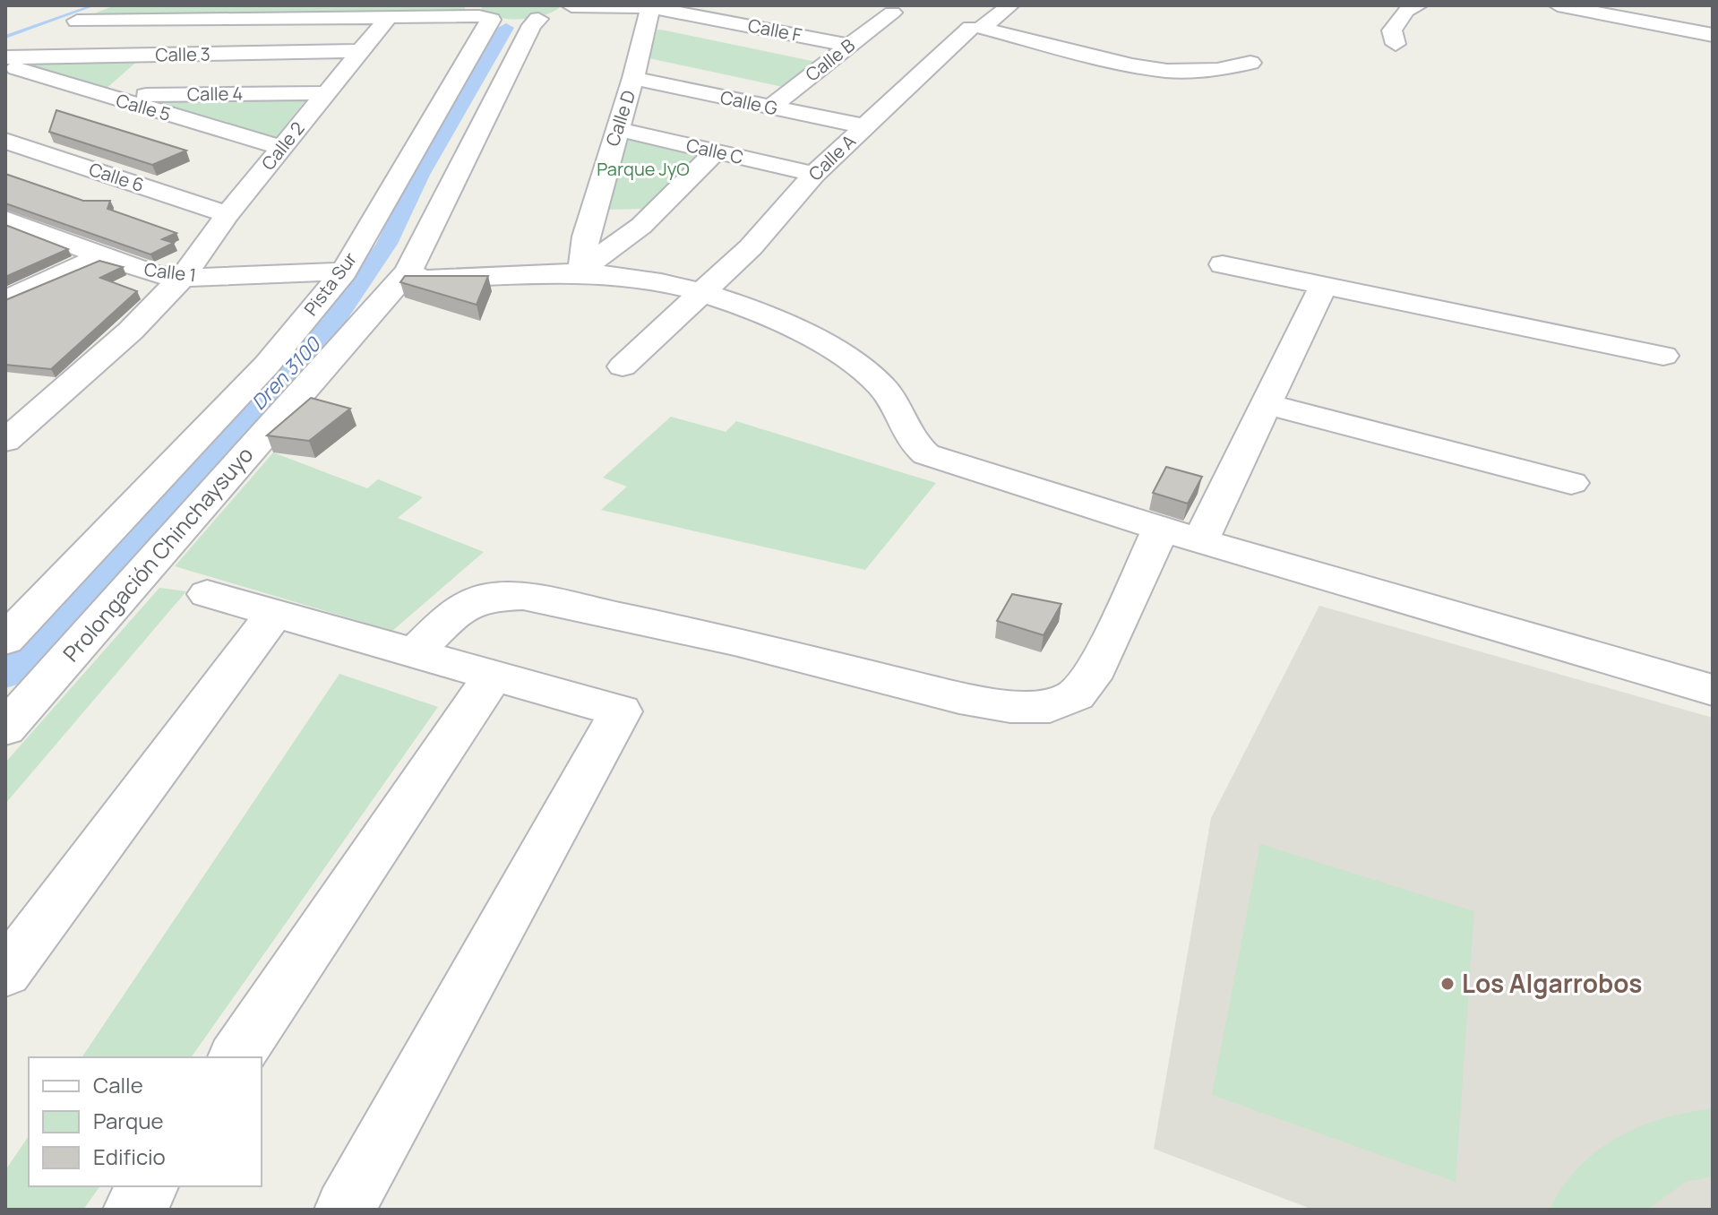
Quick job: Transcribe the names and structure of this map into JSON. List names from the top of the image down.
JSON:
{
  "streets": {
    "street": [
      "Calle F",
      "Calle 3",
      "Calle B",
      "Calle 4",
      "Calle G",
      "Calle 5",
      "Calle D",
      "Calle 2",
      "Calle C",
      "Calle A",
      "Calle 6",
      "Calle 1",
      "Pista Sur",
      "Prolongación Chinchaysuyo"
    ]
  },
  "crossings": [
    ["Calle F", "Calle B"],
    ["Calle F", "Calle D"],
    ["Calle 3", "Calle 2"],
    ["Calle B", "Calle G"],
    ["Calle 4", "Calle 5"],
    ["Calle 4", "Calle 2"],
    ["Calle G", "Calle D"],
    ["Calle G", "Calle A"],
    ["Calle 5", "Calle 2"],
    ["Calle D", "Calle C"],
    ["Calle 2", "Calle 6"],
    ["Calle 2", "Calle 1"],
    ["Calle C", "Calle A"],
    ["Calle 1", "Pista Sur"]
  ],
  "water": ["Dren 3100"],
  "parks": ["Parque JyO"],
  "places": ["Los Algarrobos"],
  "legend": ["Calle", "Parque", "Edificio"]
}
